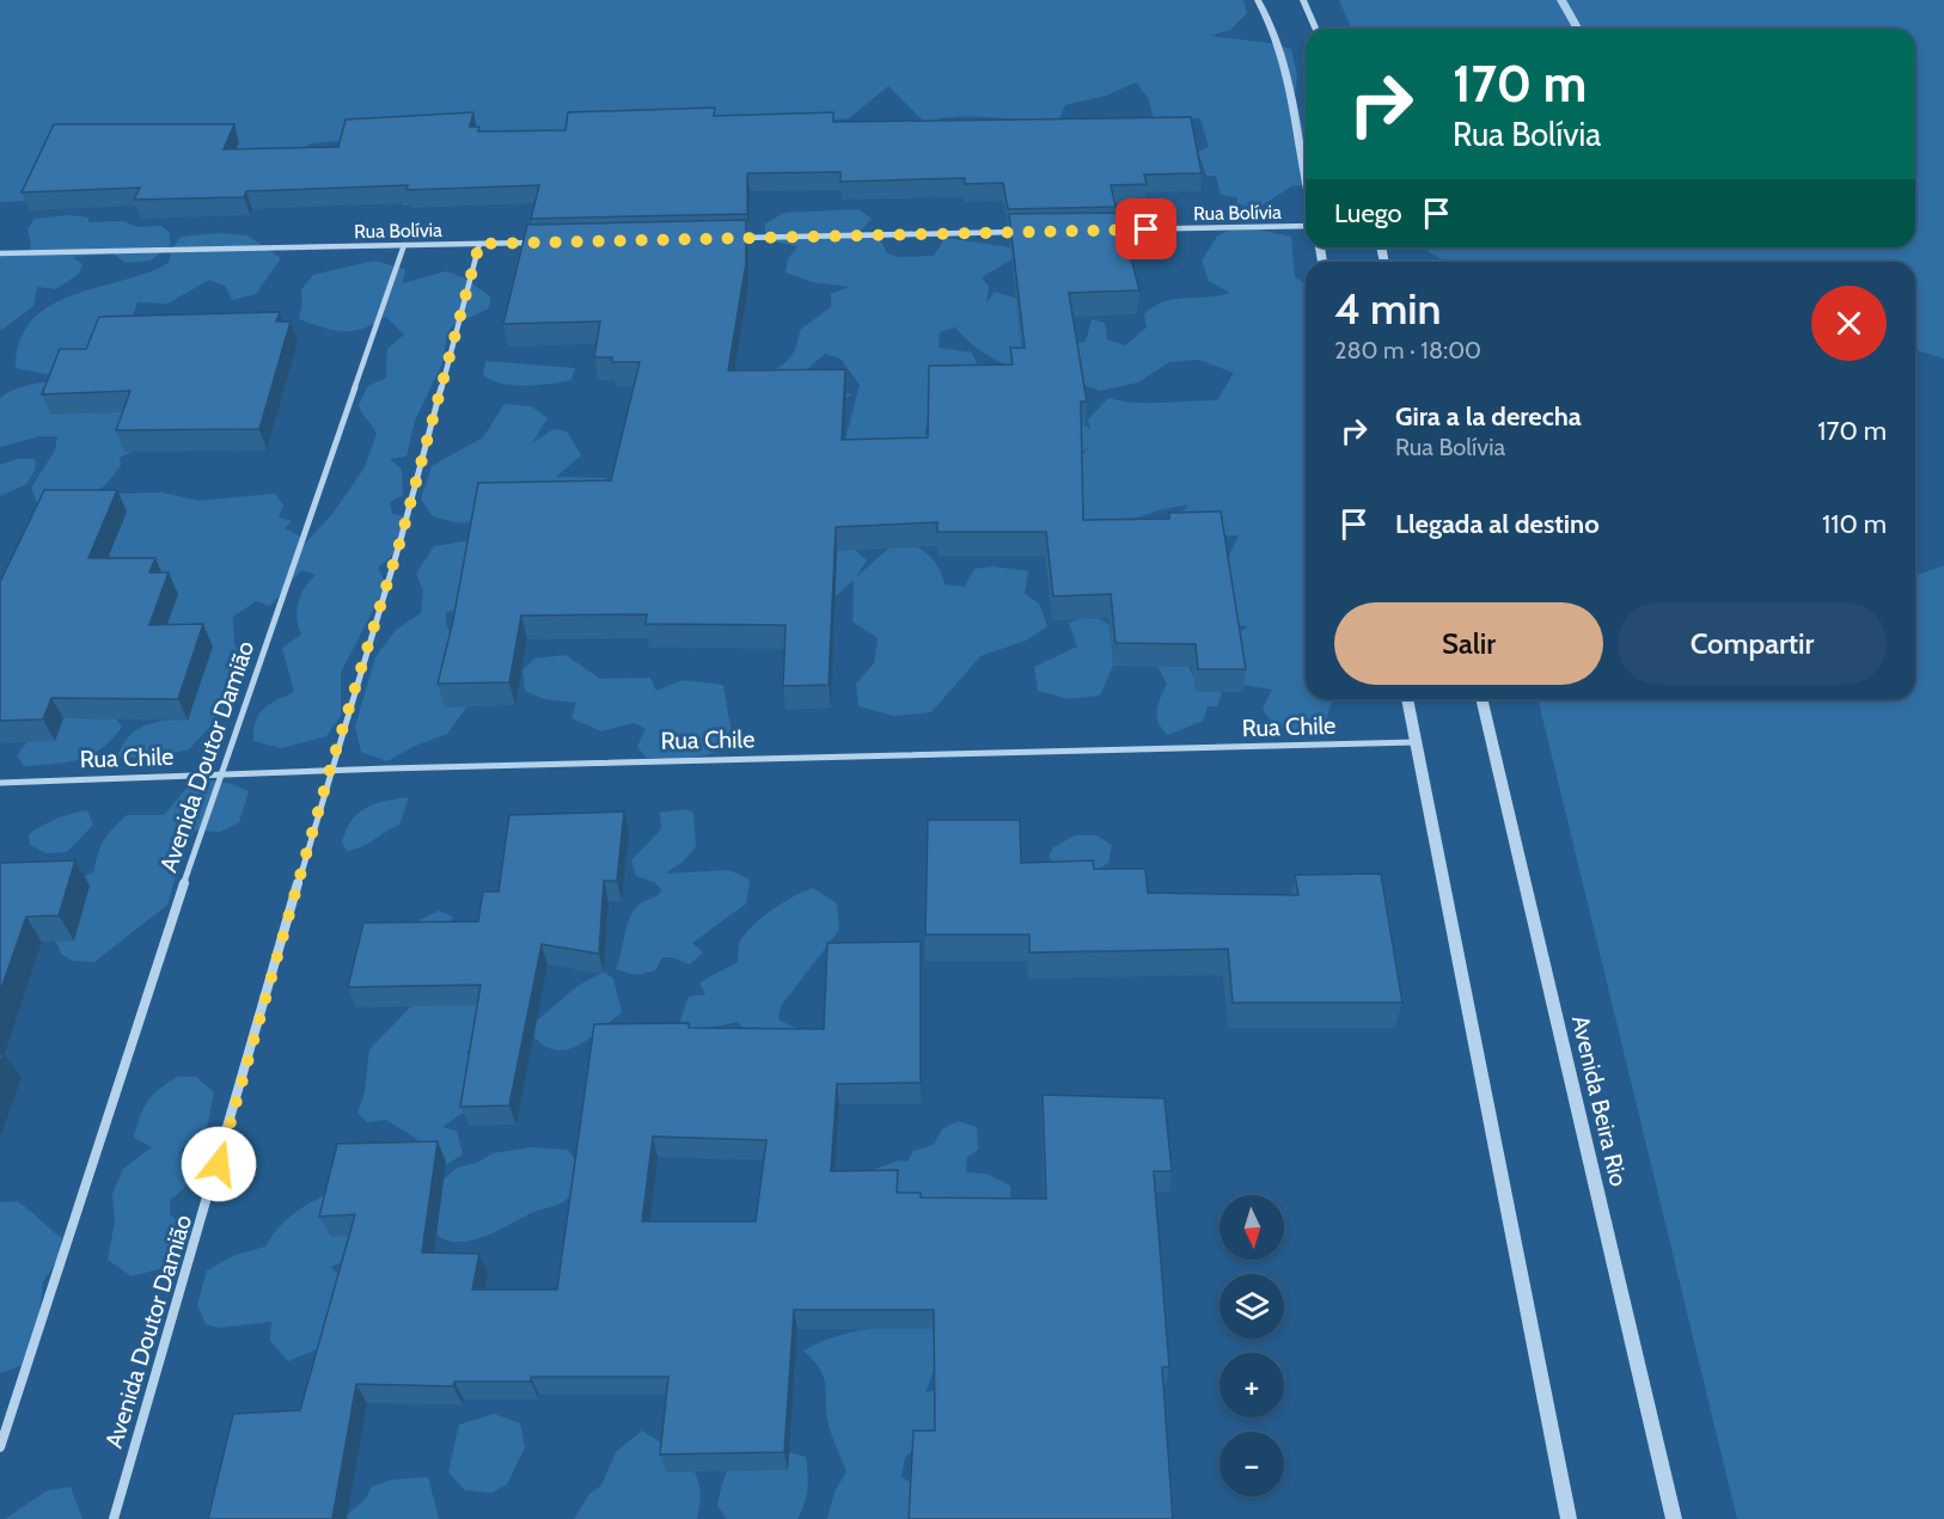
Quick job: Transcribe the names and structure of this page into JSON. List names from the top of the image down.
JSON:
{
  "streets": {
    "street": [
      "Rua Bolívia",
      "Rua Chile",
      "Avenida Doutor Damião",
      "Avenida Beira Rio"
    ]
  },
  "crossings": [
    ["Rua Bolívia", "Avenida Doutor Damião"],
    ["Rua Chile", "Avenida Doutor Damião"]
  ],
  "north": "bottom",
  "page": {
    "turn": ["170 m", "Rua Bolívia"],
    "then": "Luego",
    "heading": ["4 min", "280 m · 18:00"],
    "list": [
      {
        "name": "Gira a la derecha",
        "note": "Rua Bolívia",
        "value": "170 m"
      },
      {
        "name": "Llegada al destino",
        "value": "110 m"
      }
    ],
    "buttons": ["Salir", "Compartir"],
    "map_buttons": ["+", "−"]
  }
}
